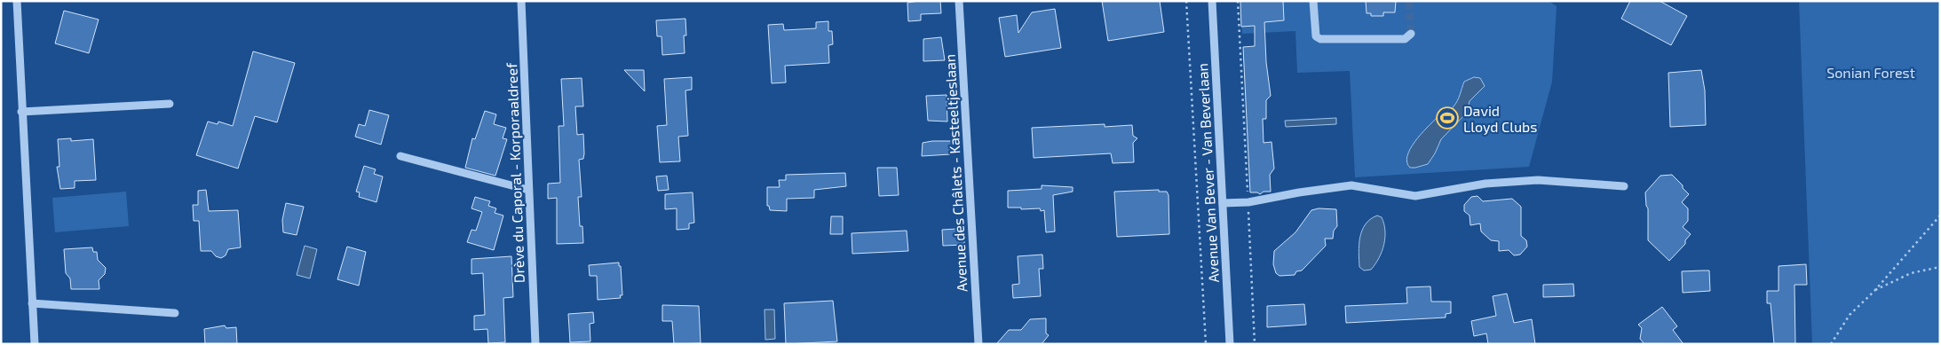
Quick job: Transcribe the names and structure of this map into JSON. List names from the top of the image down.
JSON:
{
  "streets": {
    "street": ["Drève du Caporal - Korporaaldreef", "Avenue des Châlets - Kasteeltjeslaan", "Avenue Van Bever - Van Beverlaan"]
  },
  "parks": ["Sonian Forest"],
  "places": {
    "sports": ["David Lloyd Clubs"]
  }
}
